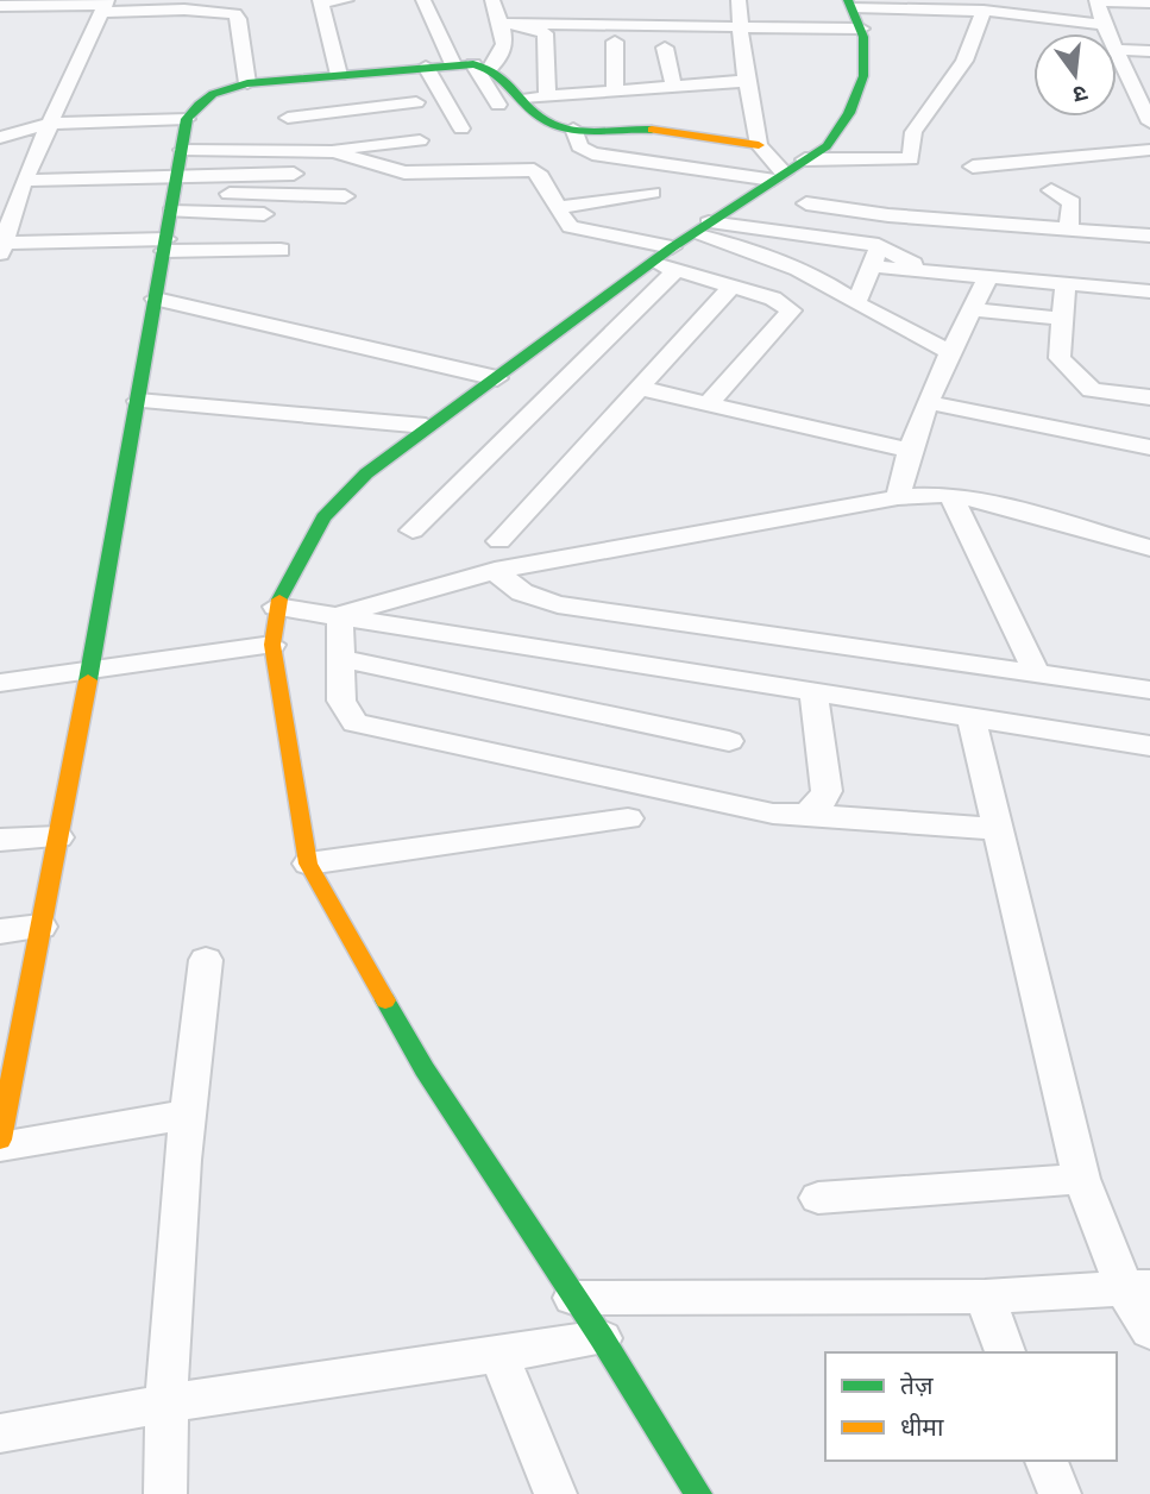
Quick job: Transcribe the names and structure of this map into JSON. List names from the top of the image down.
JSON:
{
  "legend": ["तेज़", "धीमा"],
  "north": "bottom"
}
